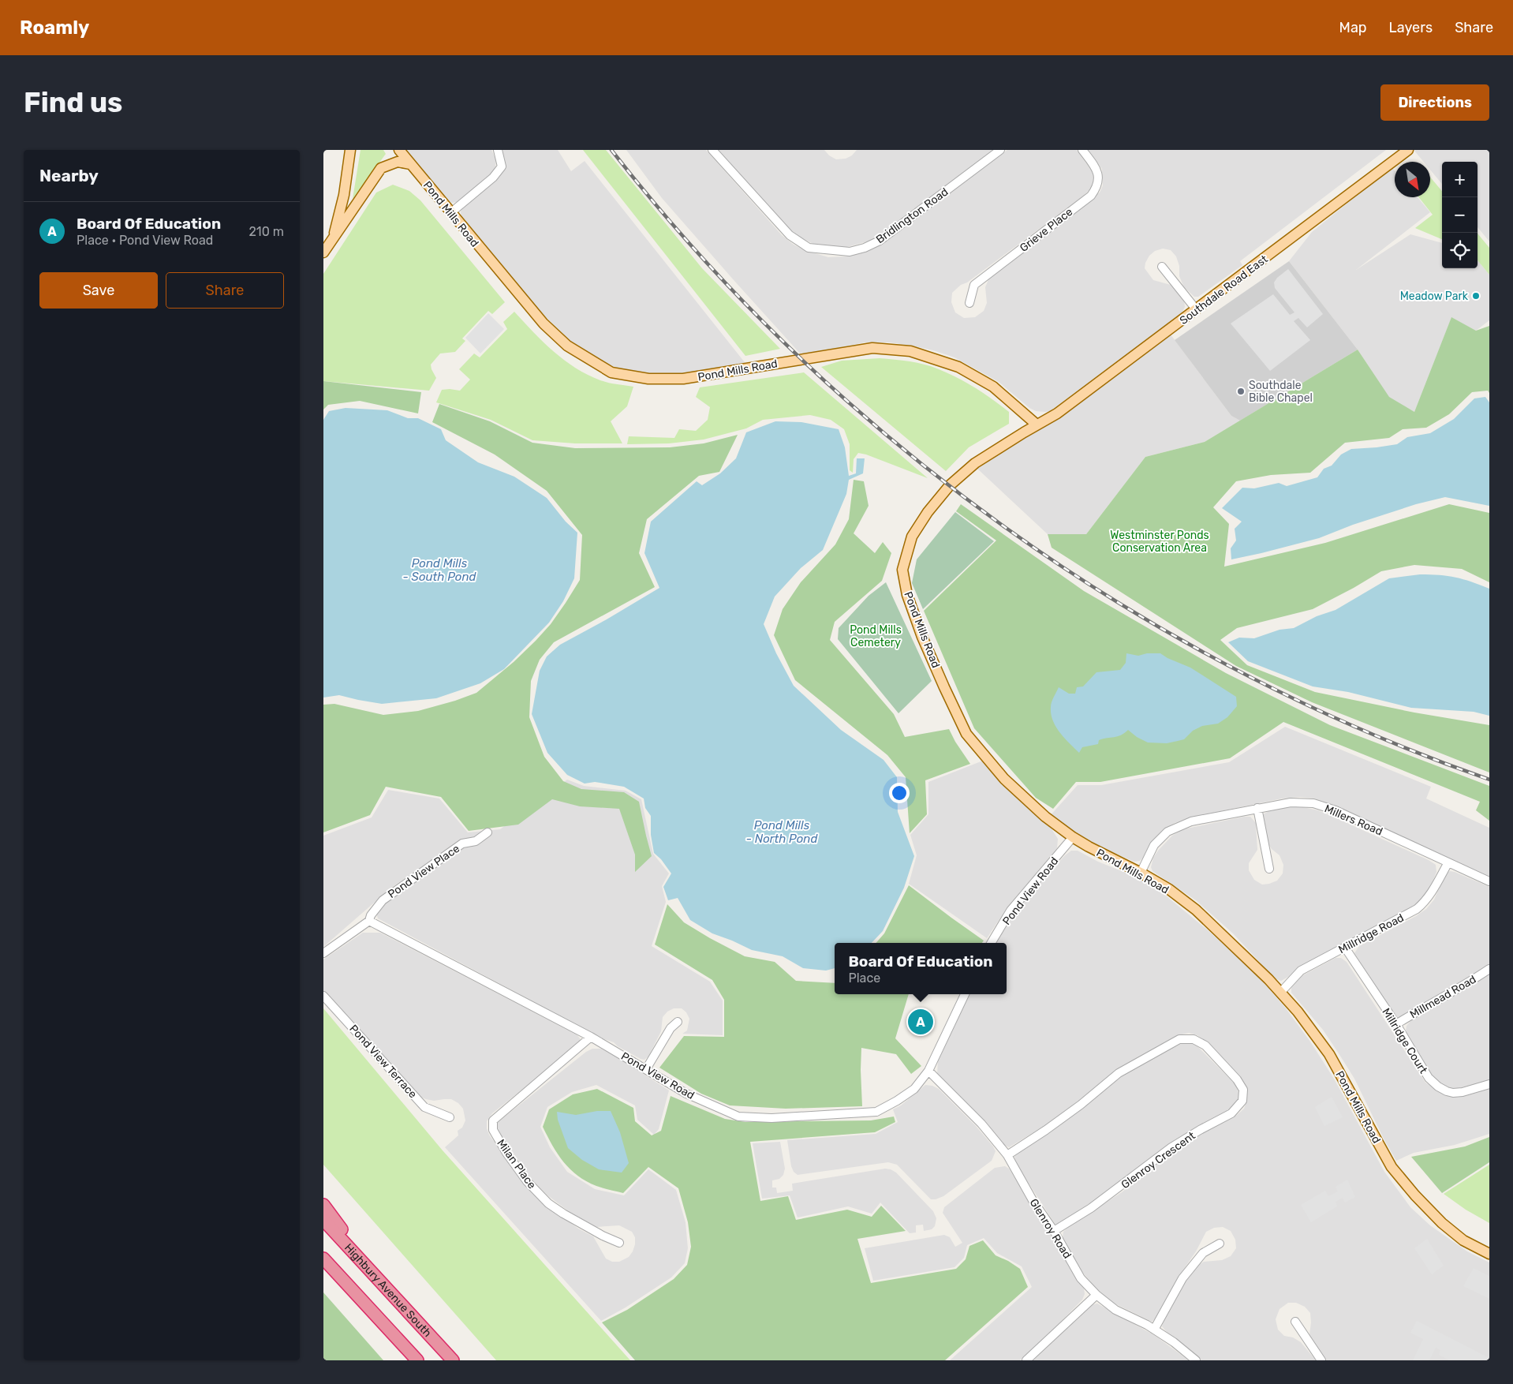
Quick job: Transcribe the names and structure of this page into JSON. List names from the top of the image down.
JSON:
{
  "streets": {
    "highway": ["Highbury Avenue South"],
    "main road": ["Pond Mills Road", "Southdale Road East"],
    "street": [
      "Bridlington Road",
      "Grieve Place",
      "Millers Road",
      "Pond View Place",
      "Pond View Road",
      "Millridge Road",
      "Millmead Road",
      "Millridge Court",
      "Pond View Terrace",
      "Glenroy Crescent",
      "Milan Place",
      "Glenroy Road"
    ]
  },
  "crossings": [
    ["Pond Mills Road", "Southdale Road East"],
    ["Pond Mills Road", "Millers Road"],
    ["Pond Mills Road", "Pond View Road"],
    ["Pond Mills Road", "Millridge Road"],
    ["Millers Road", "Millridge Road"],
    ["Pond View Place", "Pond View Road"],
    ["Pond View Road", "Milan Place"],
    ["Pond View Road", "Glenroy Road"],
    ["Millridge Road", "Millridge Court"],
    ["Millmead Road", "Millridge Court"],
    ["Glenroy Crescent", "Glenroy Road"]
  ],
  "water": ["Pond Mills - South Pond", "Pond Mills - North Pond"],
  "parks": ["Westminster Ponds Conservation Area", "Pond Mills Cemetery"],
  "places": ["Meadow Park", "Southdale Bible Chapel"],
  "north": "bottom right",
  "page": {
    "header": "Roamly",
    "nav": ["Map", "Layers", "Share"],
    "buttons": [
      "Directions",
      ["Save", "Share"]
    ],
    "title": "Find us",
    "heading": "Nearby",
    "map_buttons": ["+", "−"],
    "list": [
      {
        "mark": "A",
        "name": "Board Of Education",
        "note": "Place · Pond View Road",
        "value": "210 m"
      }
    ],
    "popup": ["Board Of Education", "Place"],
    "pins": "A"
  }
}
